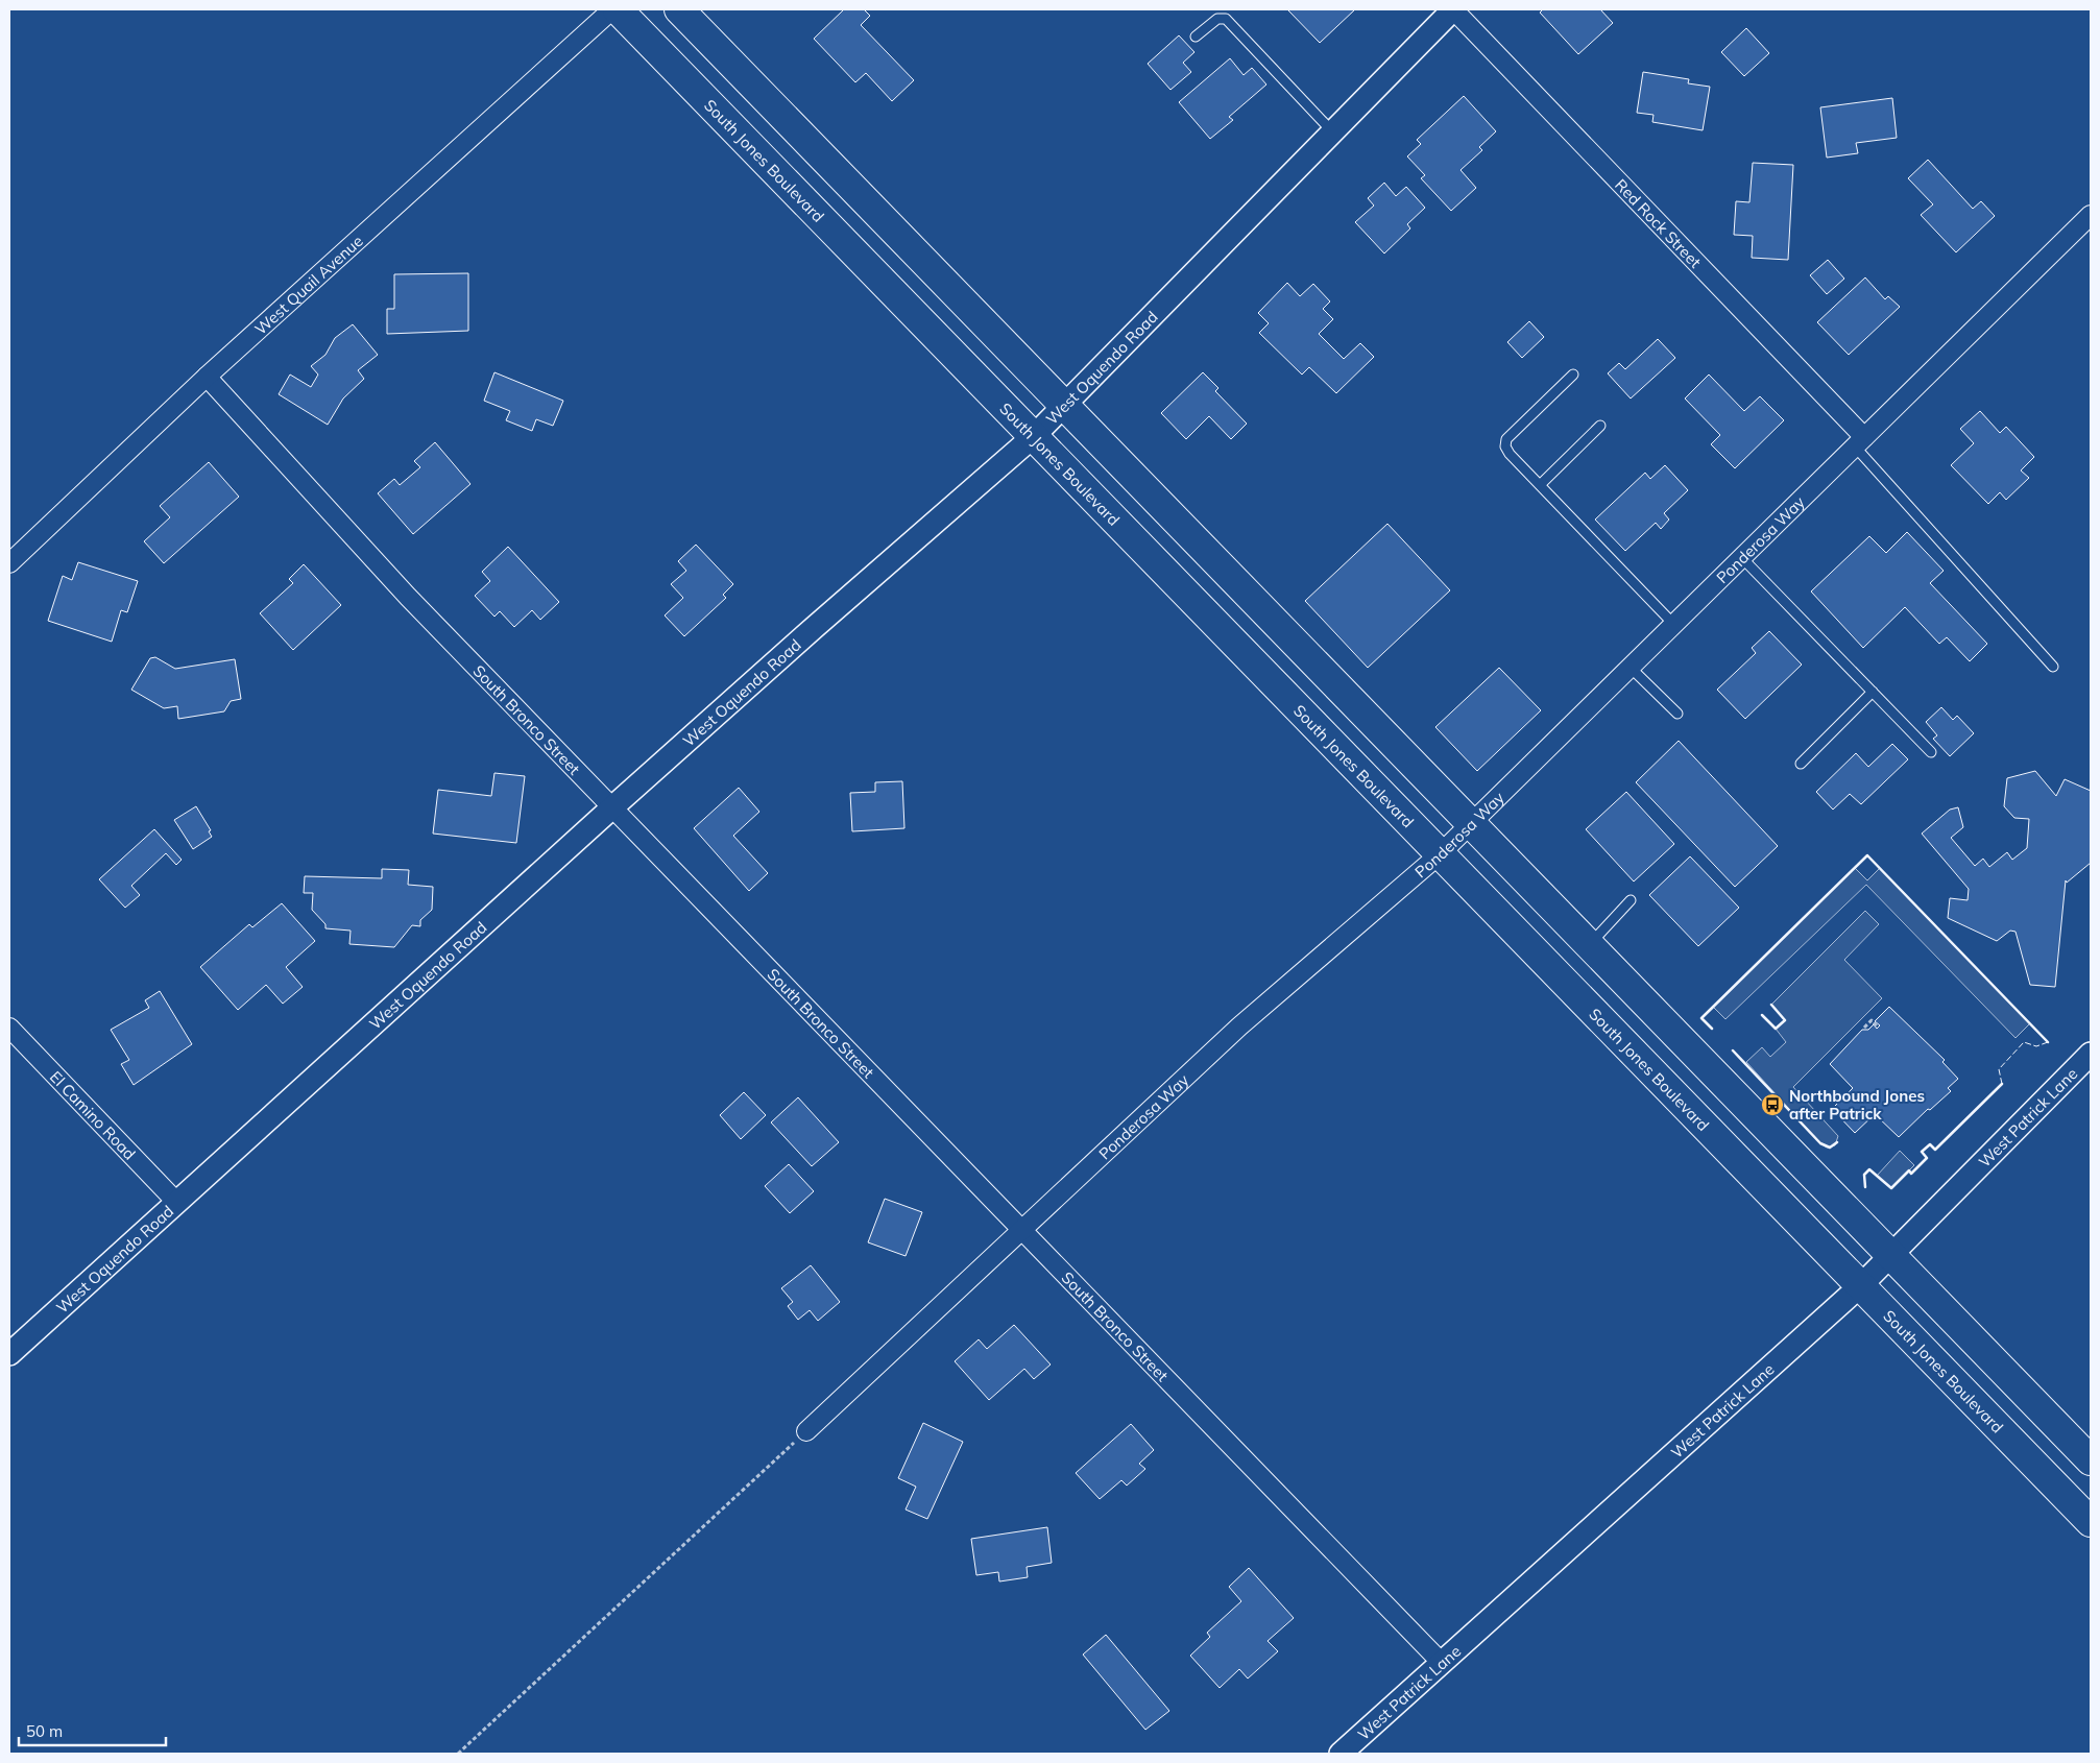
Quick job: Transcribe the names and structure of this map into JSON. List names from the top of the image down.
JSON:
{
  "streets": {
    "main road": ["South Jones Boulevard"],
    "street": [
      "Red Rock Street",
      "West Quail Avenue",
      "West Oquendo Road",
      "Ponderosa Way",
      "South Bronco Street",
      "El Camino Road",
      "West Patrick Lane"
    ]
  },
  "crossings": [
    ["South Jones Boulevard", "West Oquendo Road"],
    ["South Jones Boulevard", "Ponderosa Way"],
    ["South Jones Boulevard", "West Patrick Lane"],
    ["Red Rock Street", "West Oquendo Road"],
    ["Red Rock Street", "Ponderosa Way"],
    ["West Quail Avenue", "South Bronco Street"],
    ["West Oquendo Road", "South Bronco Street"],
    ["West Oquendo Road", "El Camino Road"],
    ["Ponderosa Way", "South Bronco Street"],
    ["South Bronco Street", "West Patrick Lane"]
  ],
  "places": {
    "bus stop": ["Northbound Jones after Patrick"]
  },
  "scale_bar": "50 m"
}
